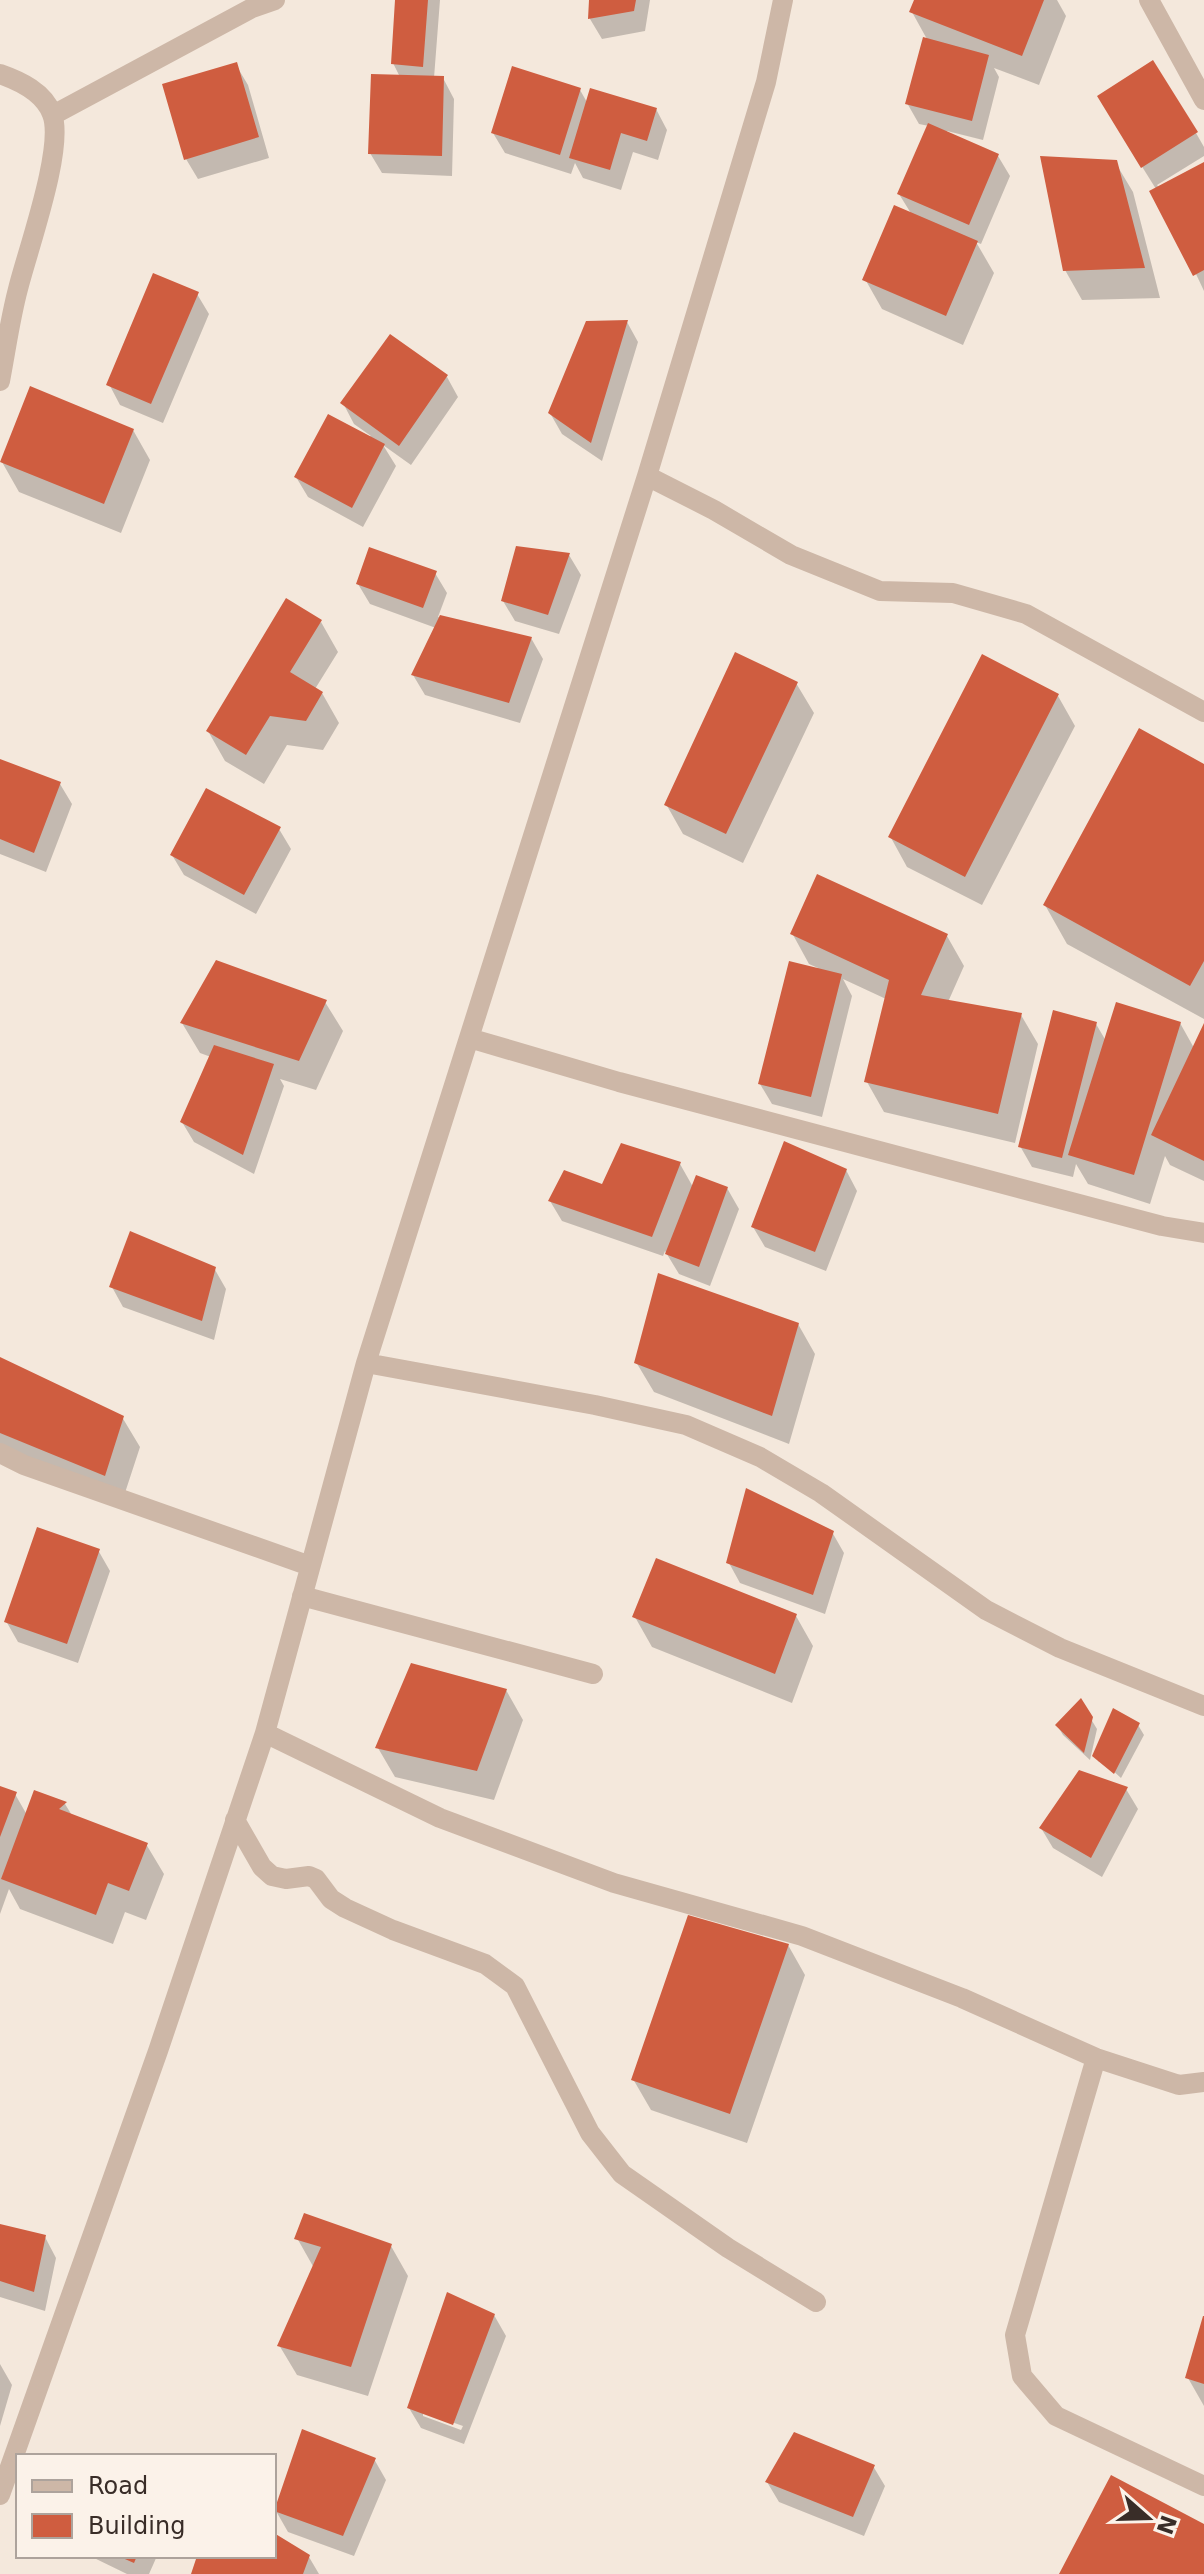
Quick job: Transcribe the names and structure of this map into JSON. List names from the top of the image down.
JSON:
{
  "legend": ["Road", "Building"],
  "north": "right"
}
